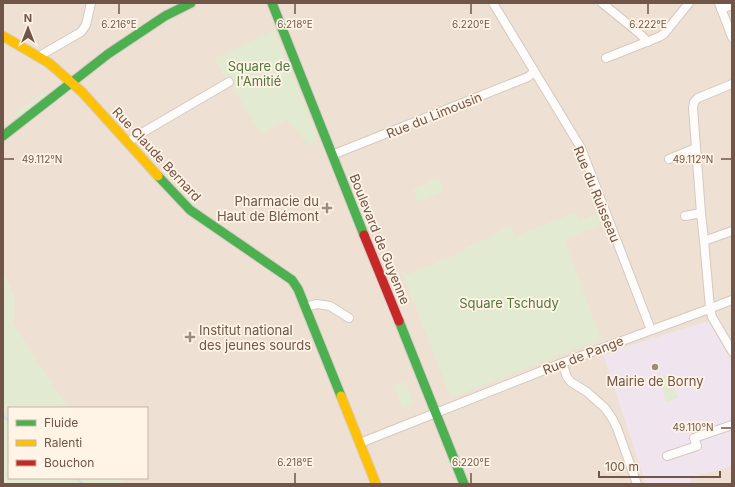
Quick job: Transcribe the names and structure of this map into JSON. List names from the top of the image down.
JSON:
{
  "streets": {
    "street": [
      "Rue du Limousin",
      "Rue Claude Bernard",
      "Rue du Ruisseau",
      "Boulevard de Guyenne",
      "Rue de Pange"
    ]
  },
  "crossings": [
    ["Rue du Limousin", "Rue du Ruisseau"],
    ["Rue du Limousin", "Boulevard de Guyenne"],
    ["Rue du Ruisseau", "Rue de Pange"],
    ["Boulevard de Guyenne", "Rue de Pange"]
  ],
  "parks": ["Square de l'Amitié", "Square Tschudy"],
  "places": {
    "health": ["Pharmacie du Haut de Blémont", "Institut national des jeunes sourds"],
    "other": ["Mairie de Borny"]
  },
  "legend": ["Fluide", "Ralenti", "Bouchon"],
  "scale_bar": "100 m",
  "north": "top",
  "coordinates": [
    "6.216°E",
    "6.218°E",
    "6.220°E",
    "6.222°E",
    "49.112°N",
    "49.110°N"
  ]
}
